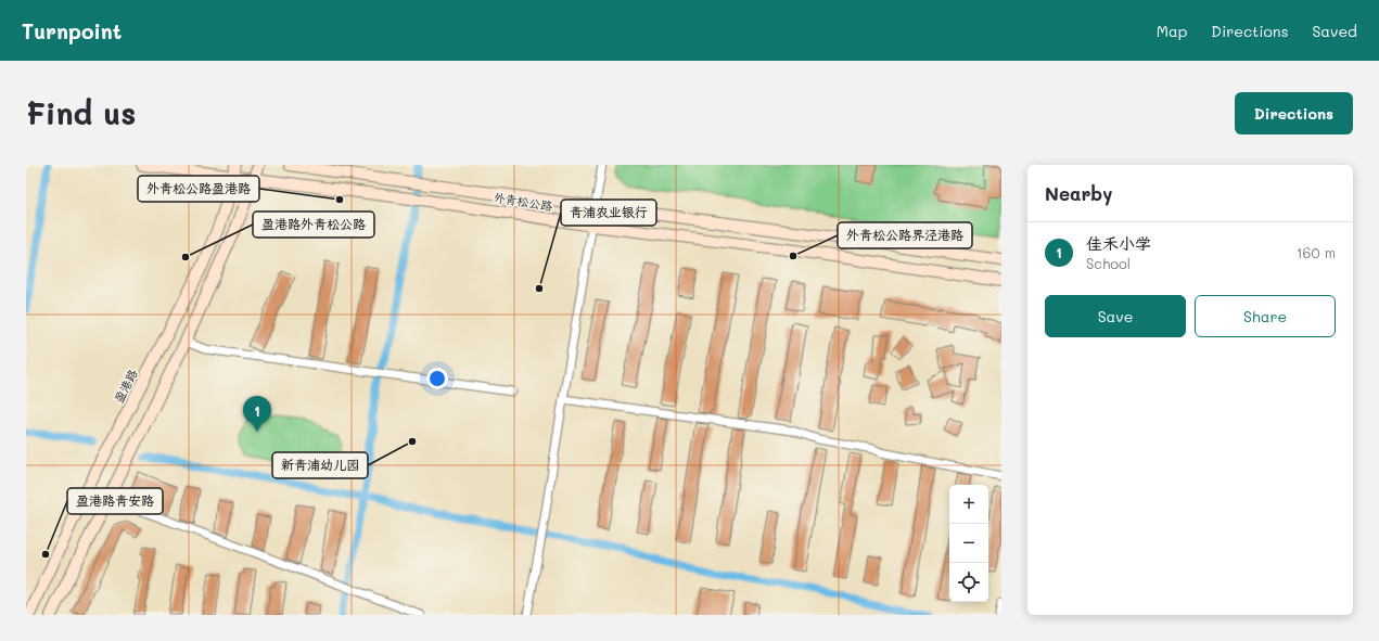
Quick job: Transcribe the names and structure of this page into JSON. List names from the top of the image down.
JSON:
{
  "streets": {
    "main road": ["外青松公路", "盈港路"]
  },
  "crossings": [
    ["外青松公路", "盈港路"]
  ],
  "places": [
    "外青松公路盈港路",
    "外青松公路界泾港路",
    "盈港路外青松公路",
    "青浦农业银行",
    "新青浦幼儿园",
    "盈港路青安路"
  ],
  "page": {
    "header": "Turnpoint",
    "nav": ["Map", "Directions", "Saved"],
    "buttons": [
      "Directions",
      ["Save", "Share"]
    ],
    "title": "Find us",
    "heading": "Nearby",
    "list": [
      {
        "mark": "1",
        "name": "佳禾小学",
        "note": "School",
        "value": "160 m"
      }
    ],
    "pins": "1",
    "map_buttons": ["+", "−"]
  }
}
